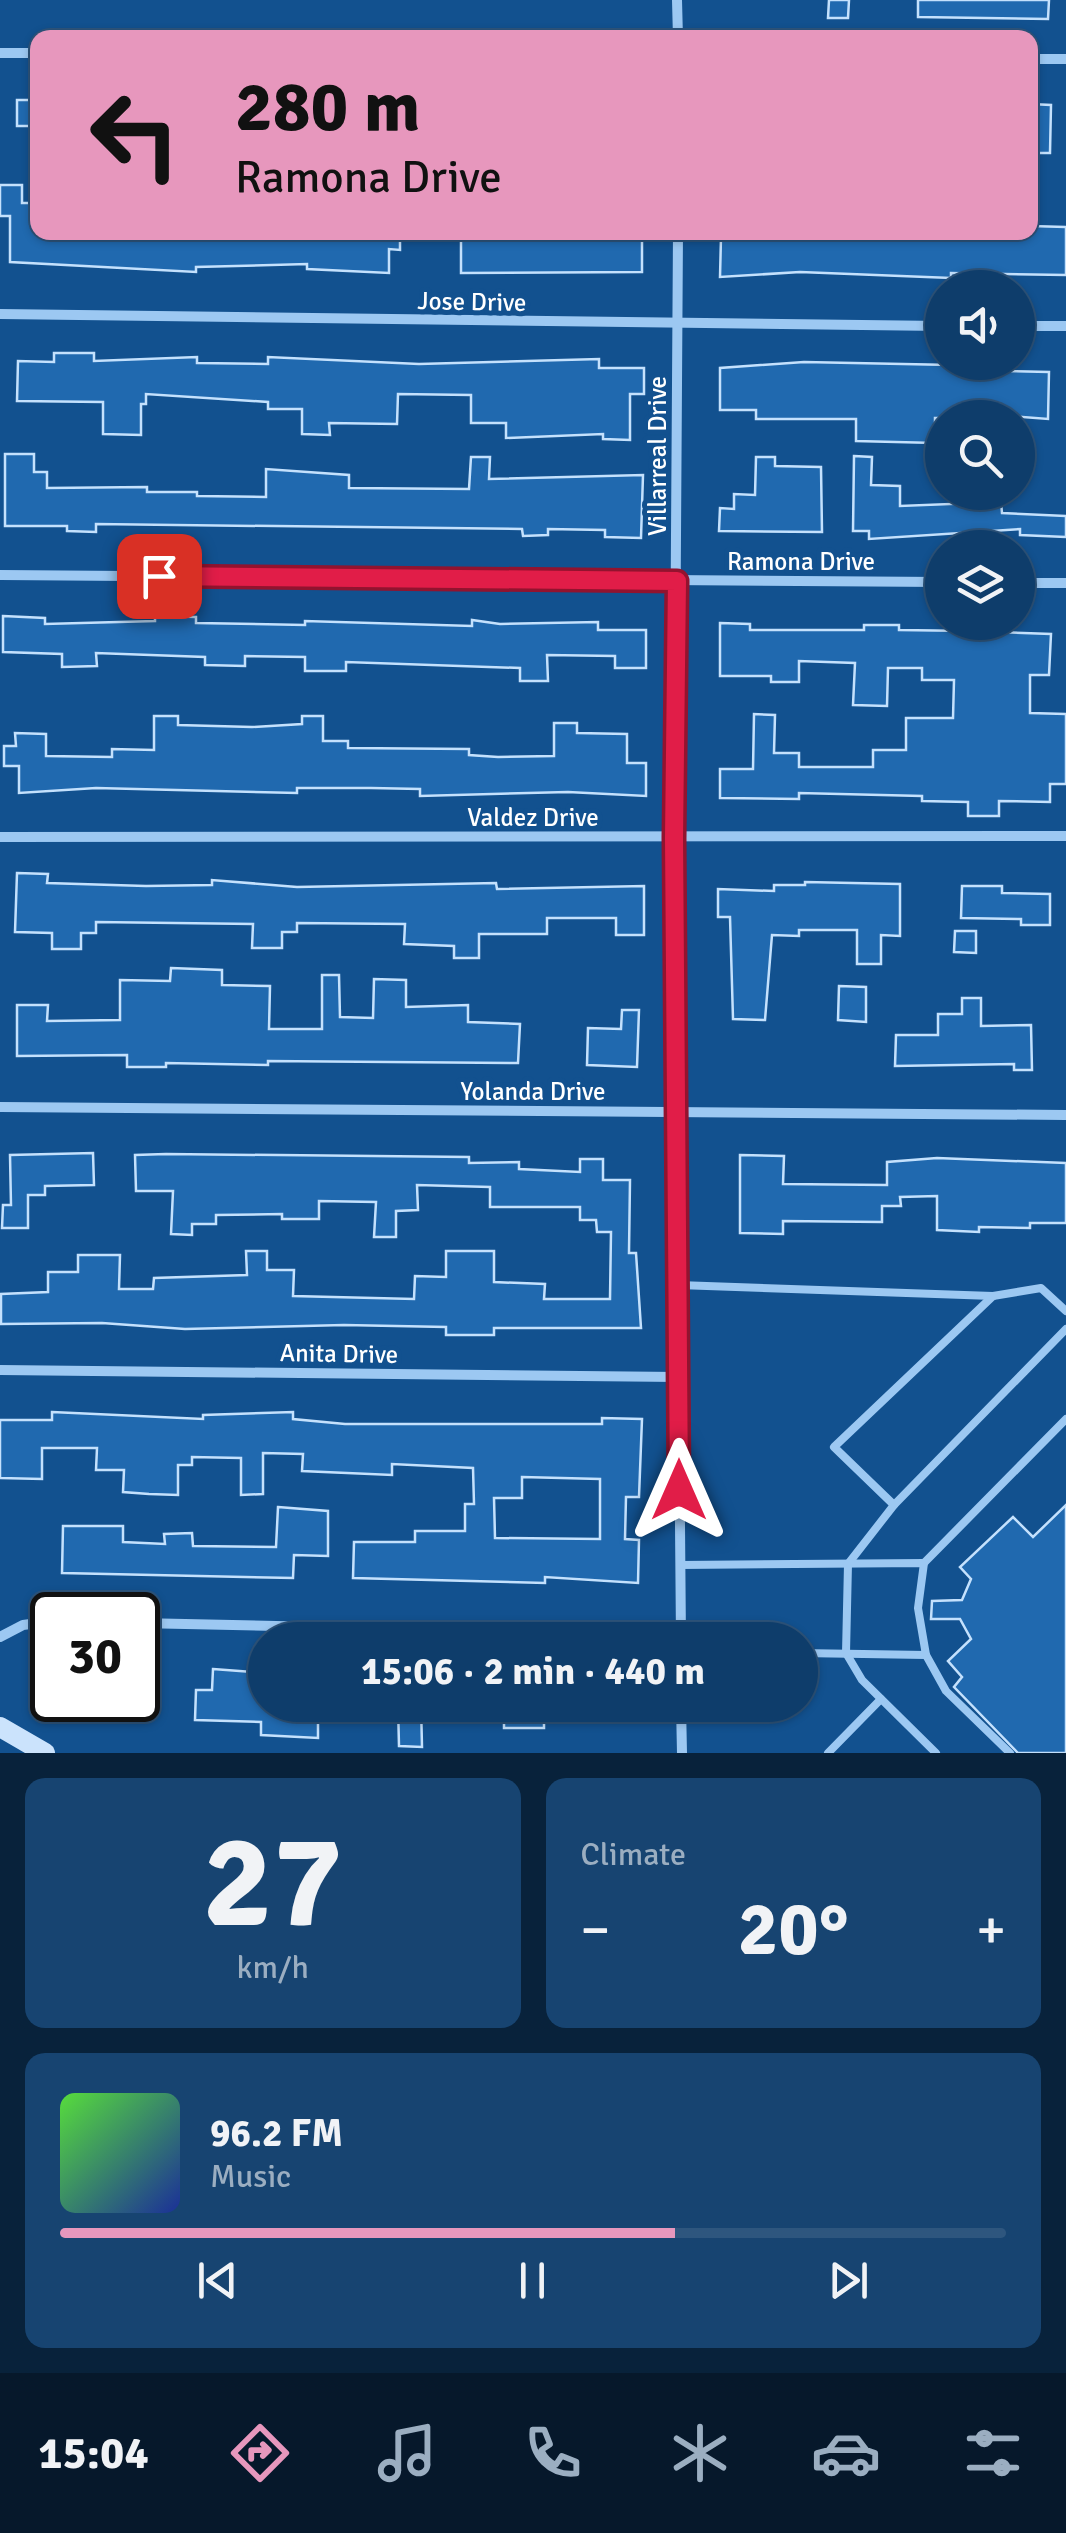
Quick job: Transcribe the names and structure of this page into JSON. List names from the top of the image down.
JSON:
{
  "streets": {
    "street": [
      "Jose Drive",
      "Villarreal Drive",
      "Ramona Drive",
      "Valdez Drive",
      "Yolanda Drive",
      "Anita Drive"
    ]
  },
  "crossings": [
    ["Jose Drive", "Villarreal Drive"],
    ["Villarreal Drive", "Ramona Drive"],
    ["Villarreal Drive", "Valdez Drive"],
    ["Villarreal Drive", "Yolanda Drive"],
    ["Villarreal Drive", "Anita Drive"]
  ],
  "page": {
    "turn": ["280 m", "Ramona Drive"],
    "limit": "30",
    "trip": "15:06 · 2 min · 440 m",
    "tile": [
      ["27", "km/h"],
      "Climate"
    ],
    "heat": ["−", "20°", "+"],
    "song": ["96.2 FM", "Music"],
    "tabs": "15:04"
  }
}
